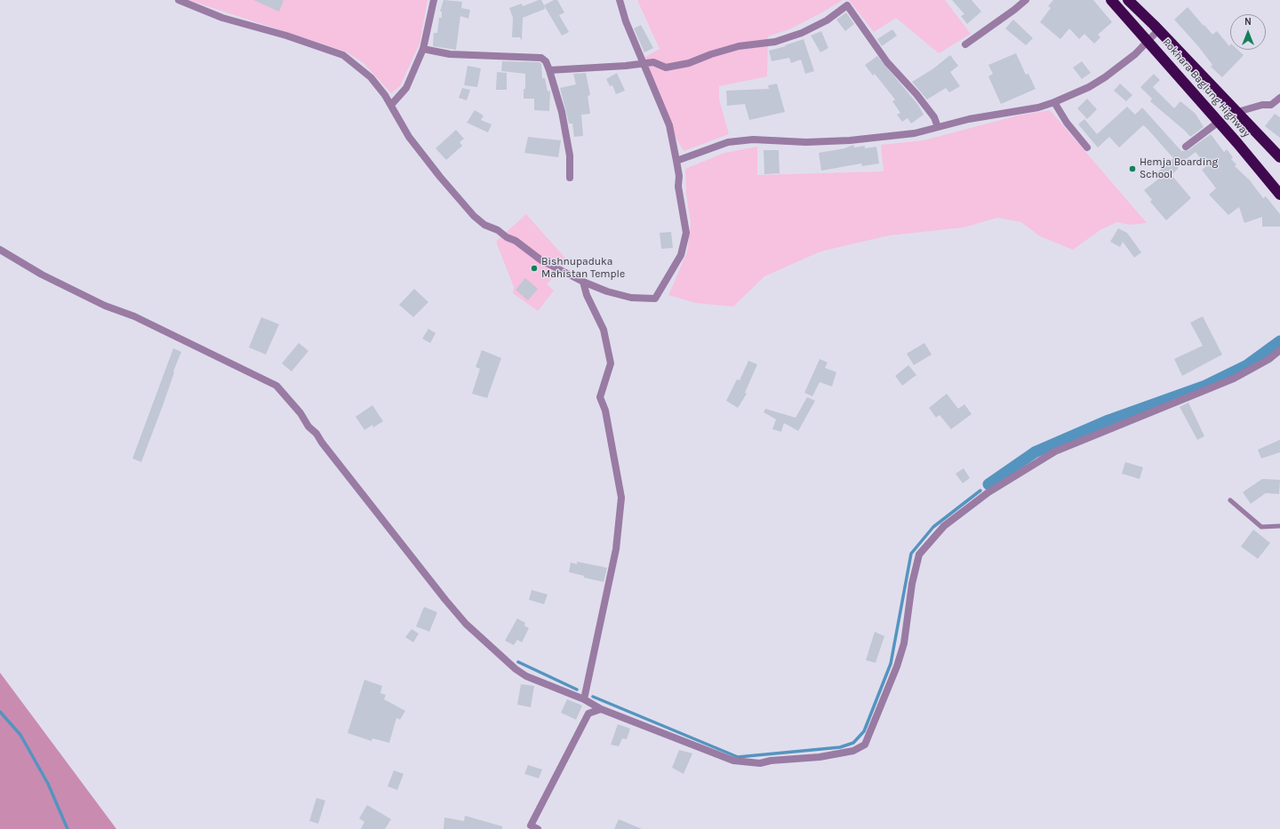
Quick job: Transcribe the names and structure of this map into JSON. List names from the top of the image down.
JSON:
{
  "streets": {
    "highway": ["Pokhara Baglung Highway"]
  },
  "places": ["Hemja Boarding School", "Bishnupaduka Mahistan Temple"],
  "north": "top"
}
